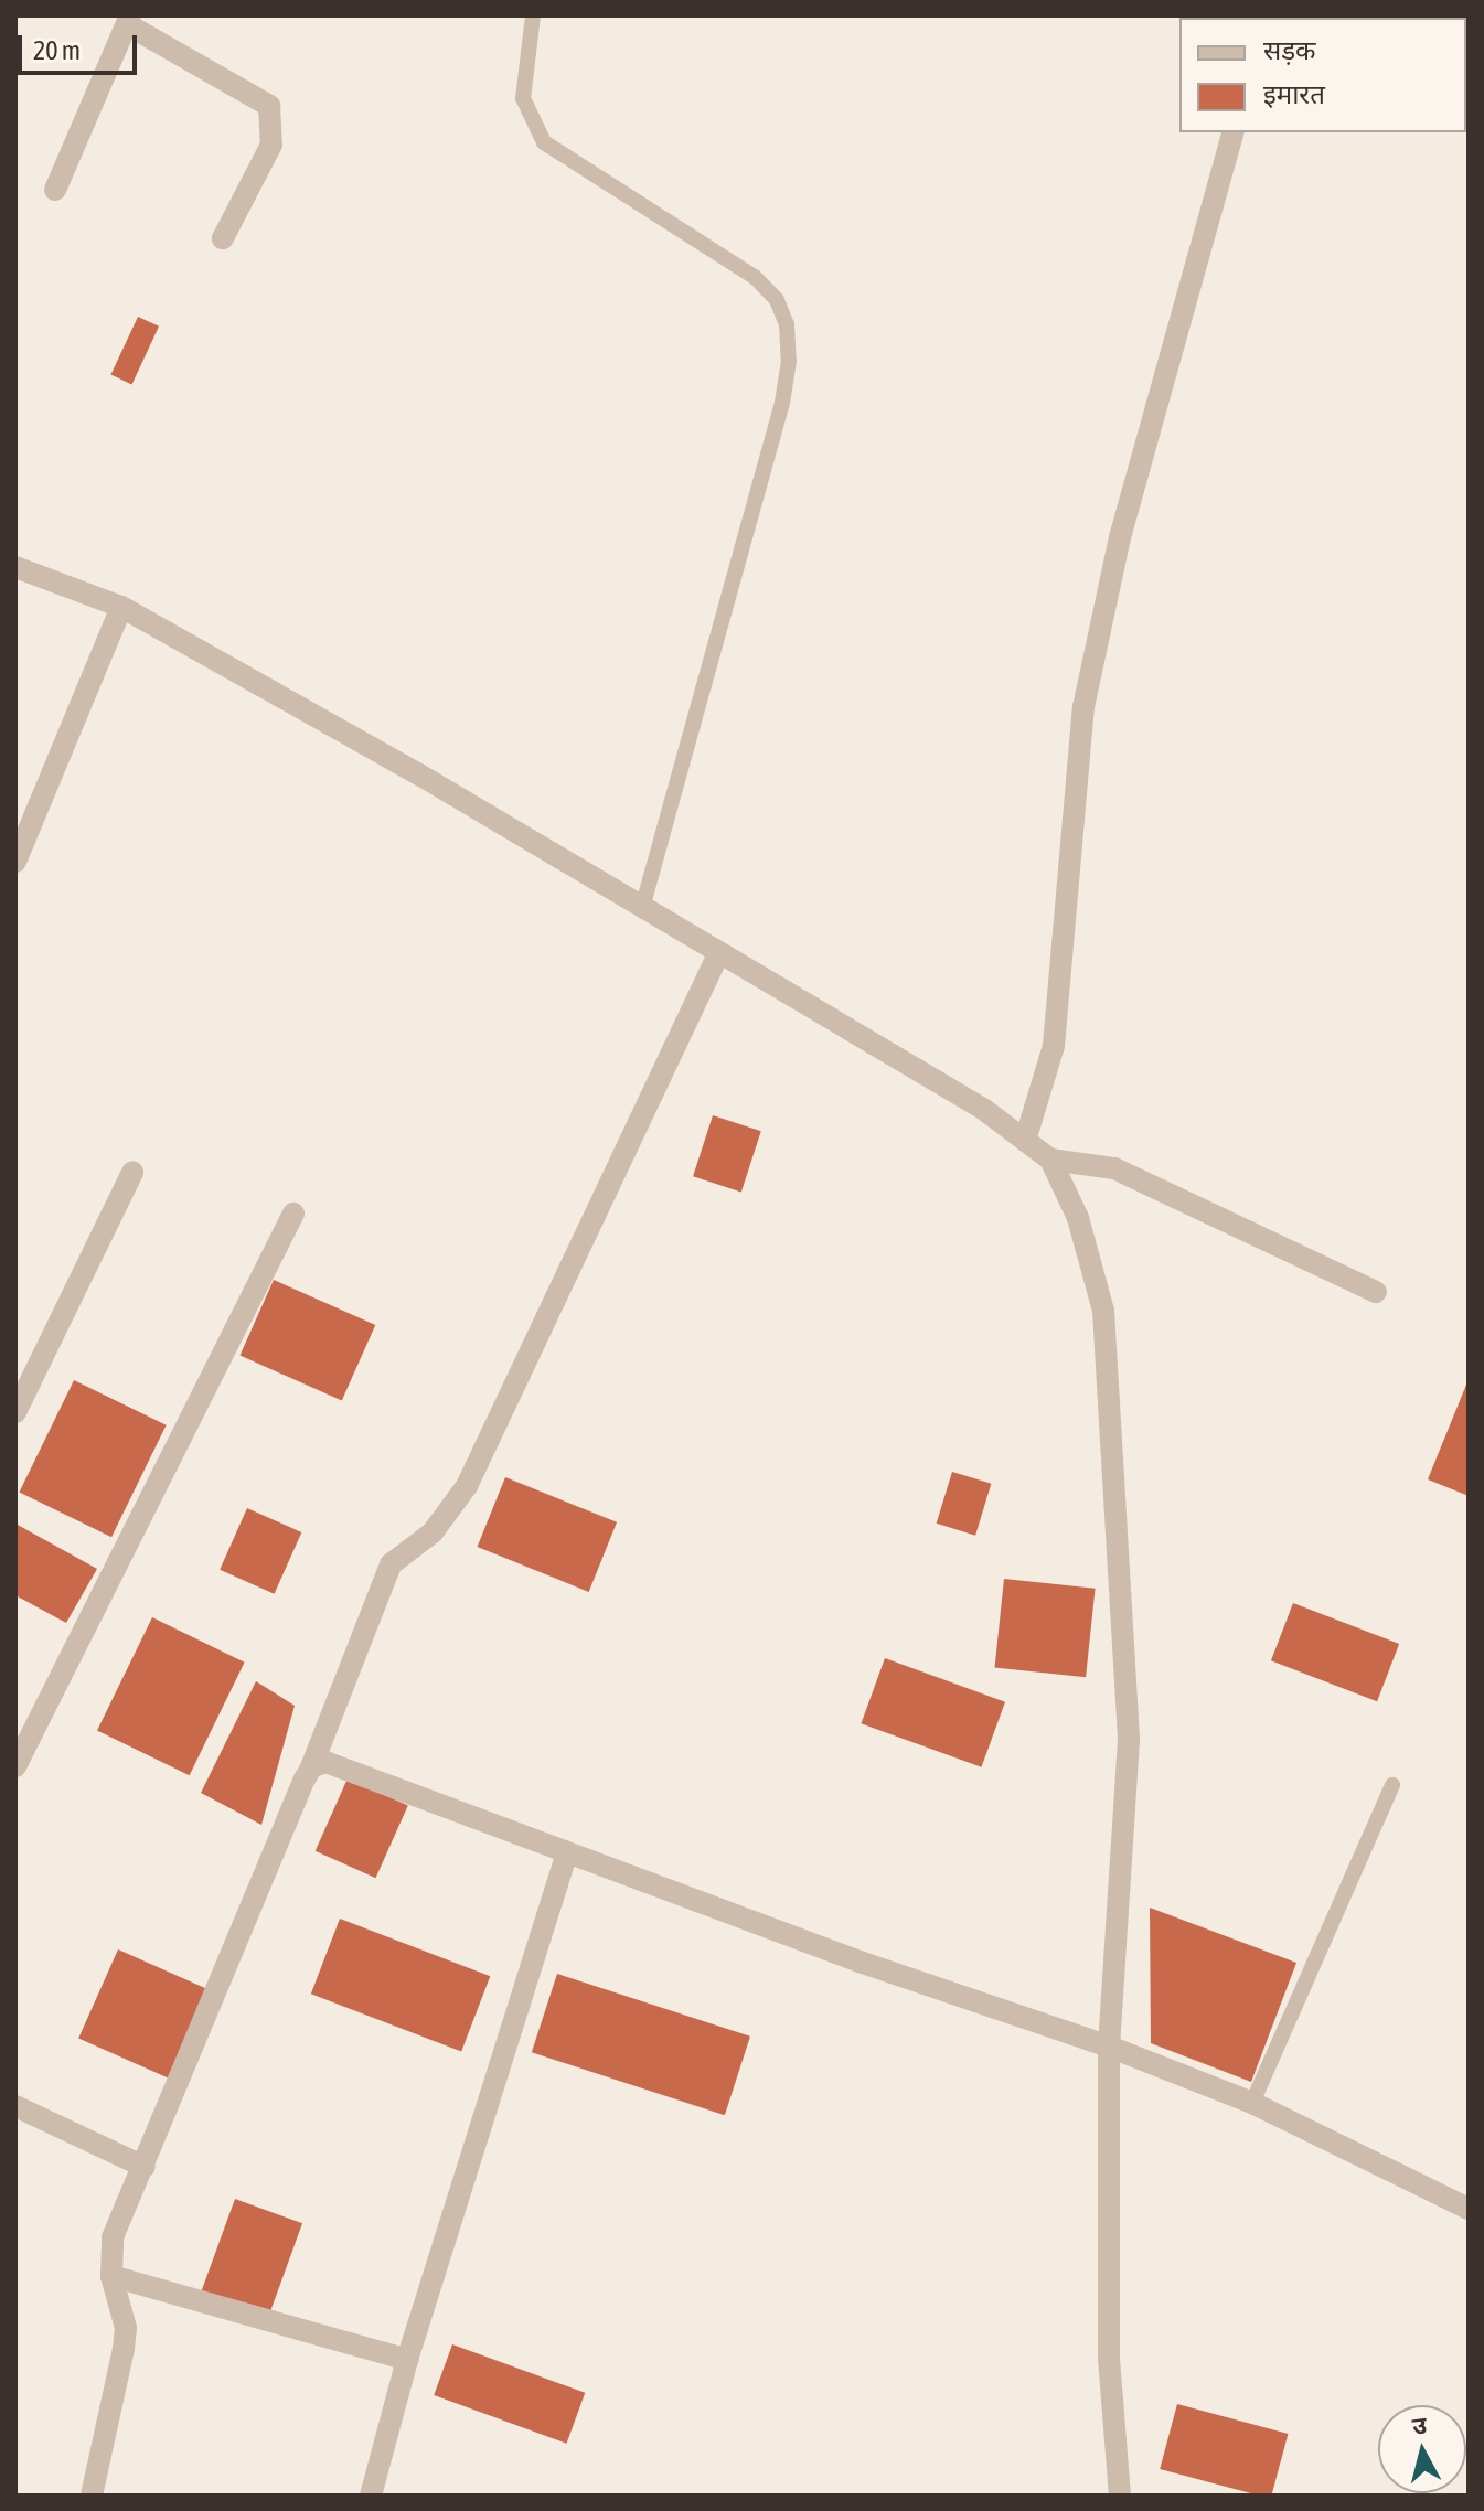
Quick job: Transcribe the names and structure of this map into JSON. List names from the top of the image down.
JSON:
{
  "legend": ["सड़क", "इमारत"],
  "scale_bar": "20 m",
  "north": "top"
}
